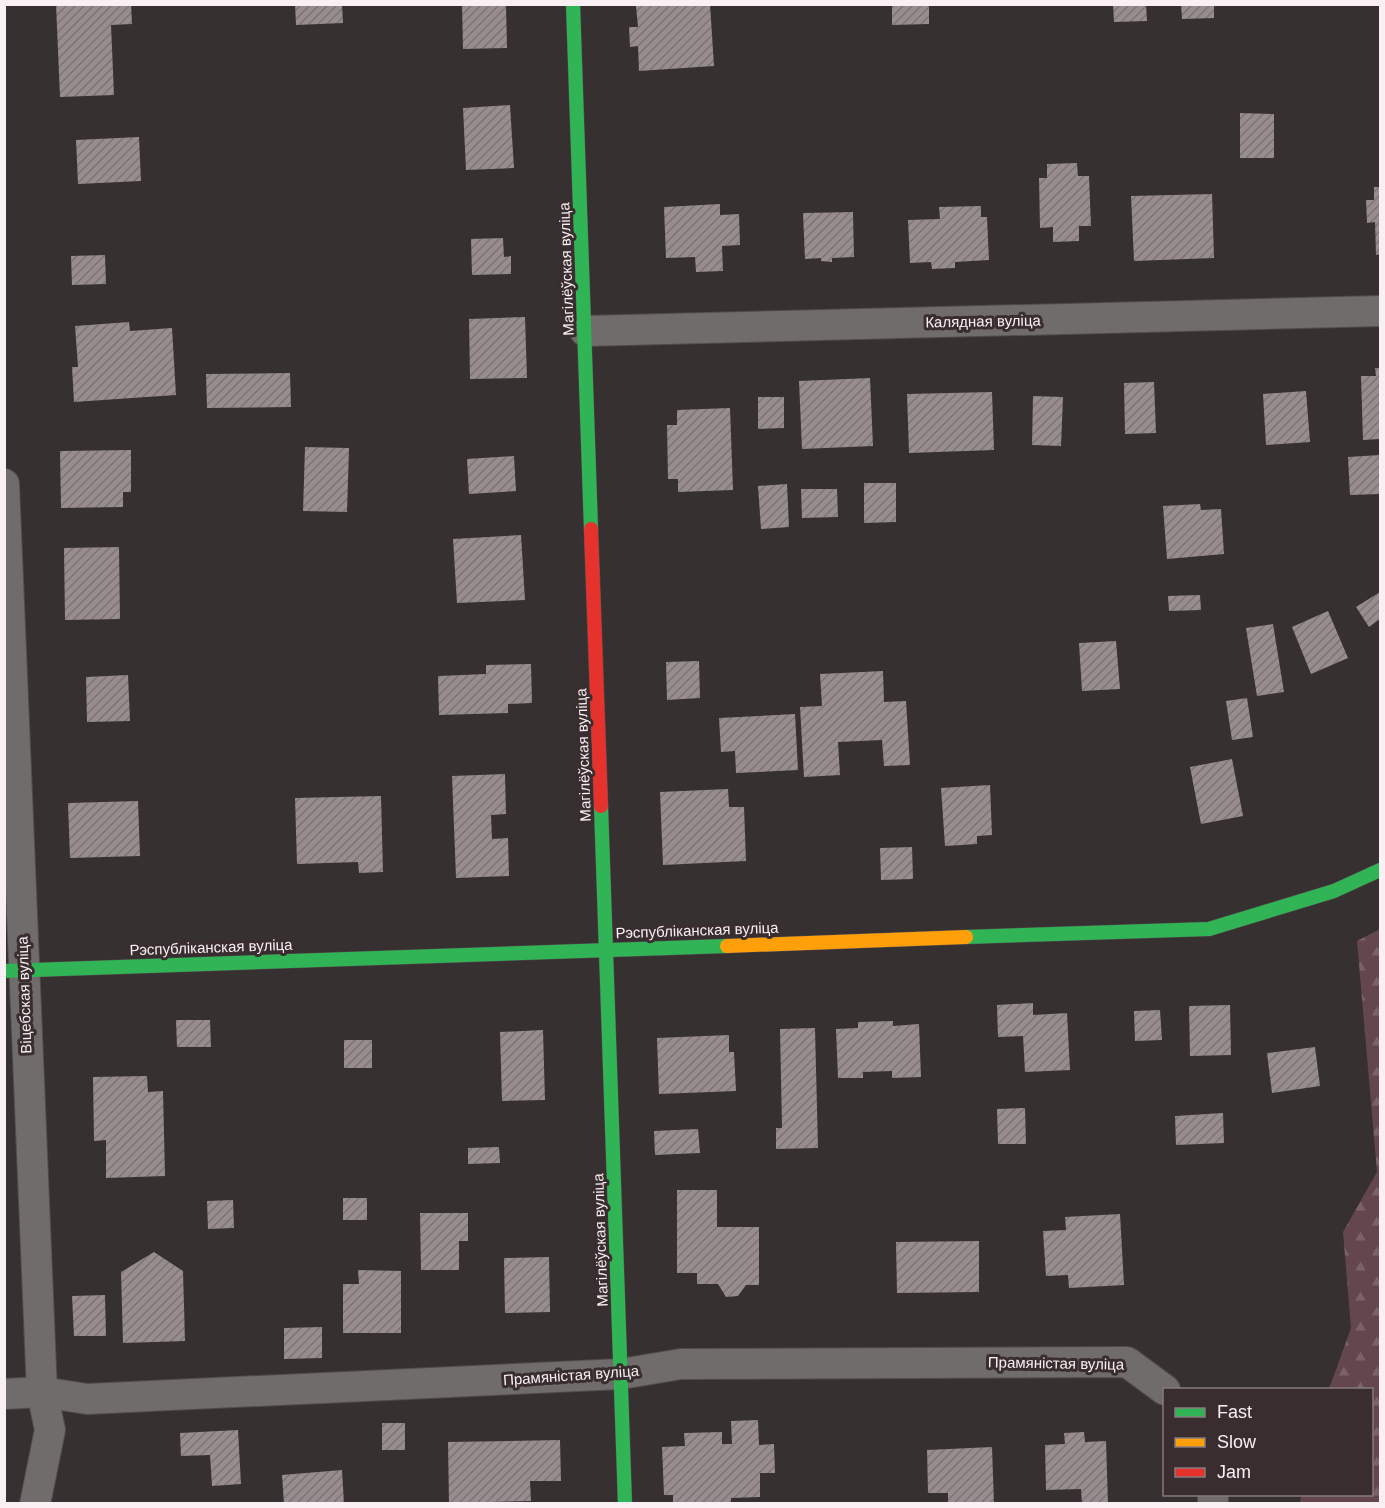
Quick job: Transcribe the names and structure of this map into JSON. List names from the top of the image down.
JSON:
{
  "streets": {
    "street": [
      "Магілёўская вуліца",
      "Калядная вуліца",
      "Рэспубліканская вуліца",
      "Віцебская вуліца",
      "Прамяністая вуліца"
    ]
  },
  "crossings": [
    ["Магілёўская вуліца", "Калядная вуліца"],
    ["Магілёўская вуліца", "Рэспубліканская вуліца"],
    ["Магілёўская вуліца", "Прамяністая вуліца"],
    ["Рэспубліканская вуліца", "Віцебская вуліца"],
    ["Віцебская вуліца", "Прамяністая вуліца"]
  ],
  "legend": ["Fast", "Slow", "Jam"]
}
